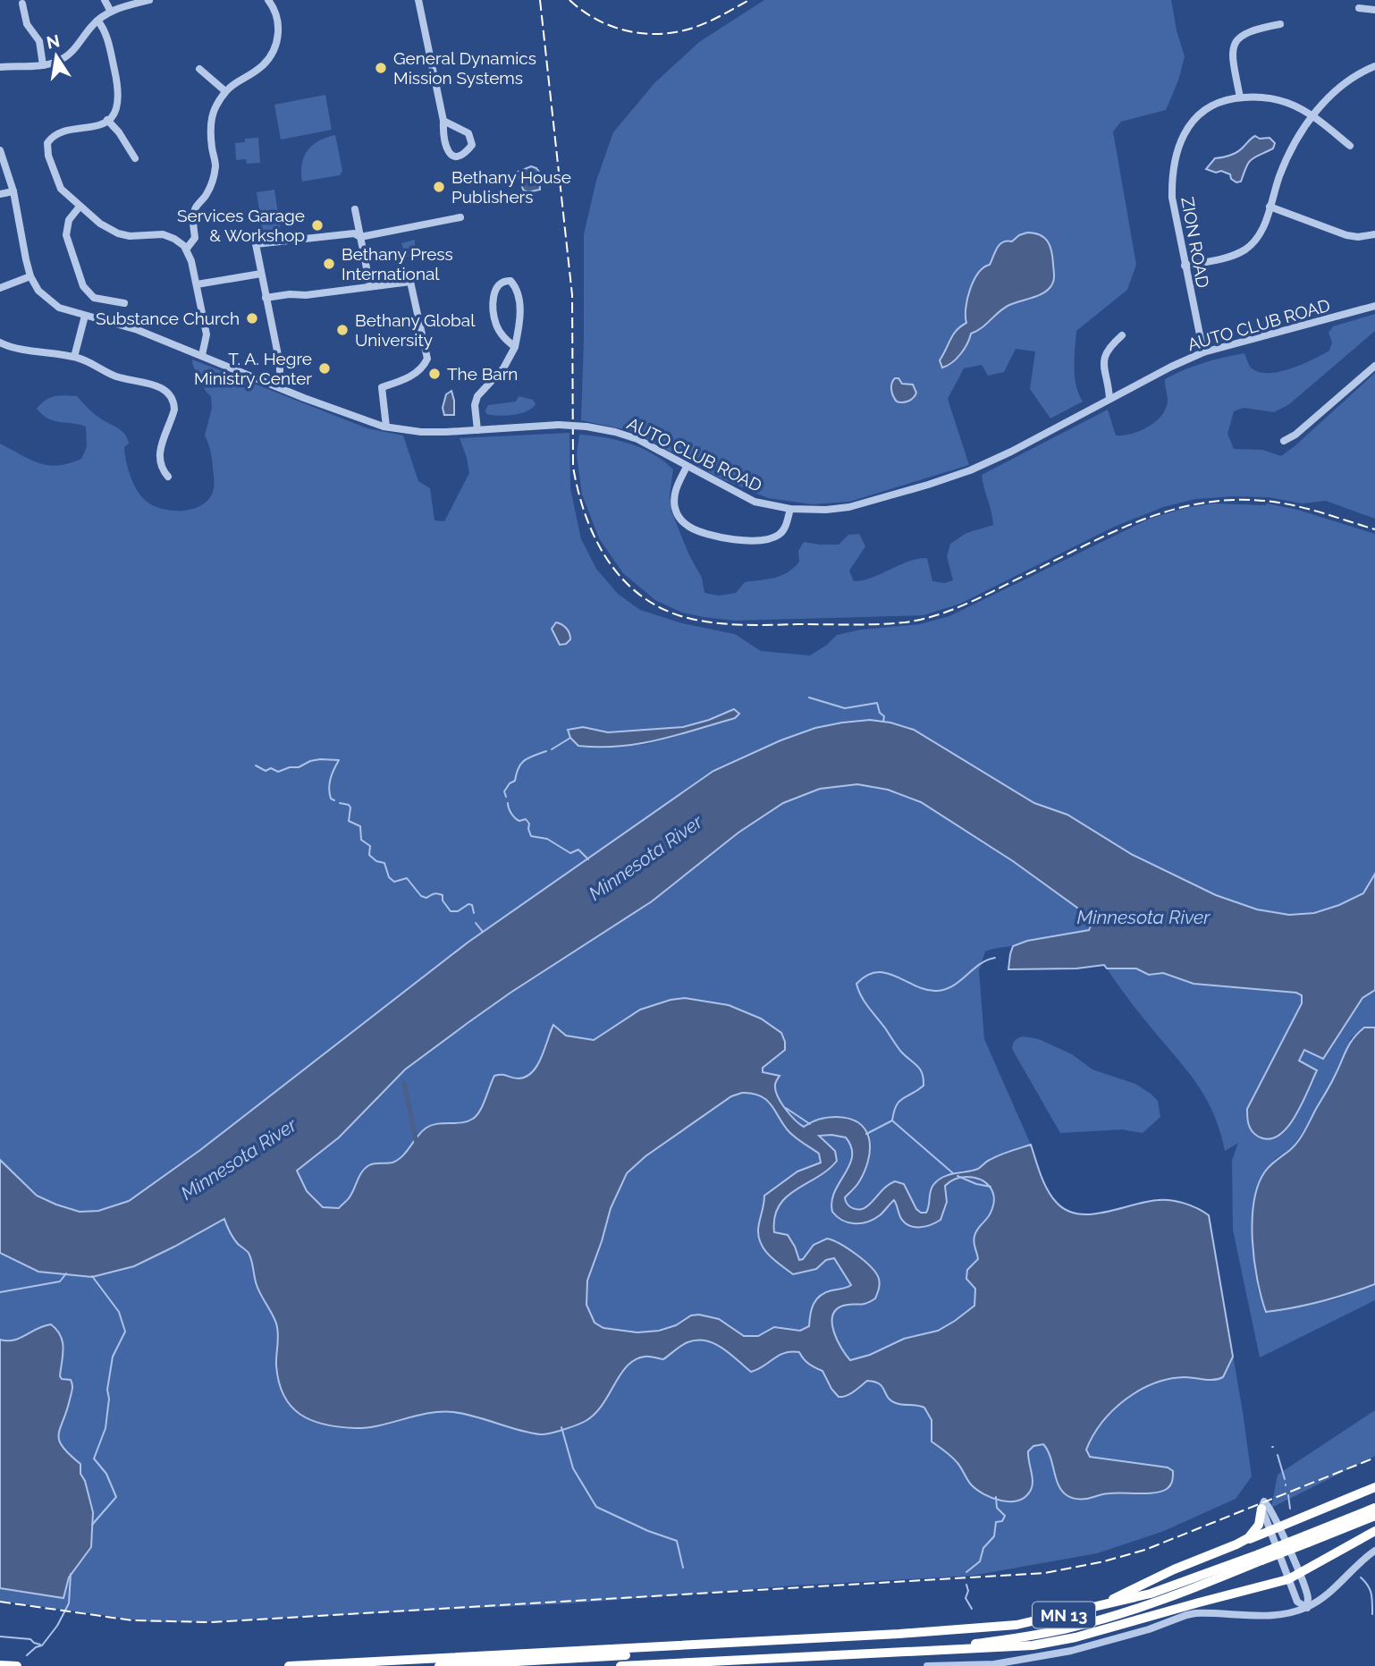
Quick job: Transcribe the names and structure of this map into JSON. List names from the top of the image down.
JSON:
{
  "streets": {
    "highway": ["MN 13"],
    "street": ["ZION ROAD", "AUTO CLUB ROAD"]
  },
  "crossings": [
    ["ZION ROAD", "AUTO CLUB ROAD"]
  ],
  "water": ["Minnesota River"],
  "places": [
    "General Dynamics Mission Systems",
    "Bethany House Publishers",
    "Services Garage & Workshop",
    "Bethany Press International",
    "Substance Church",
    "Bethany Global University",
    "T. A. Hegre Ministry Center",
    "The Barn"
  ],
  "north": "top"
}
